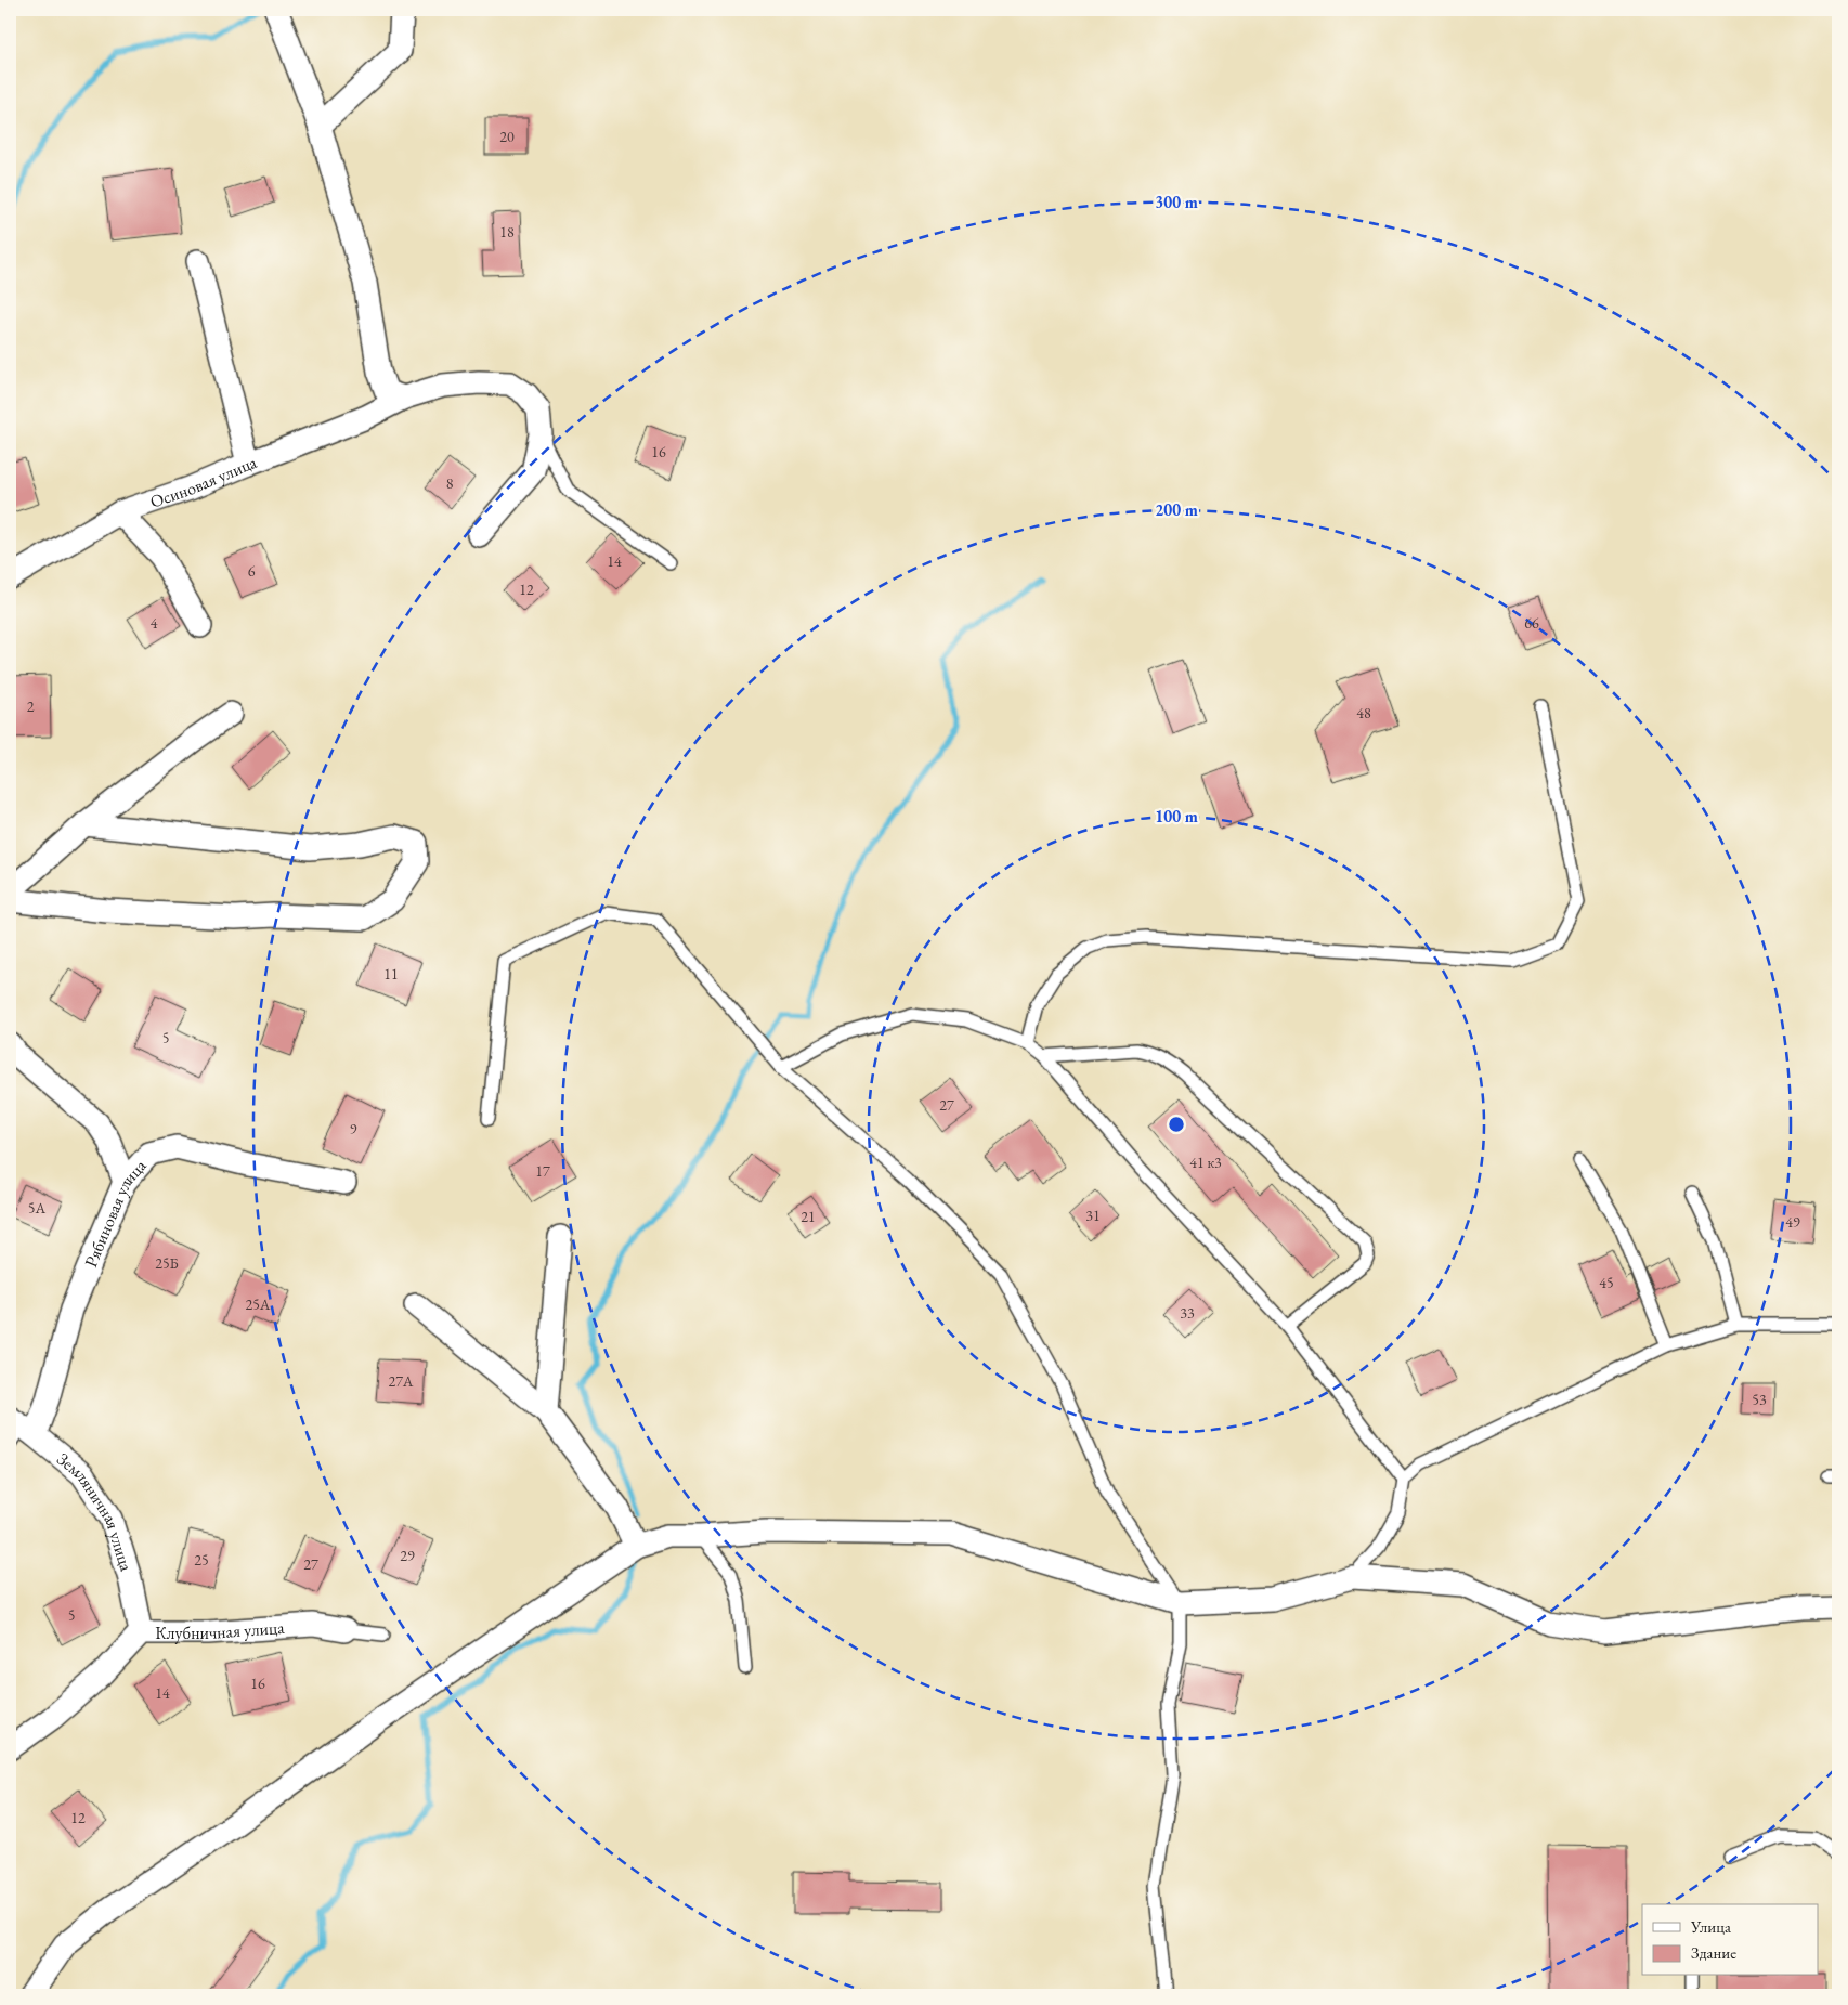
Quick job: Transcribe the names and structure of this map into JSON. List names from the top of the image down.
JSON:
{
  "streets": {
    "street": [
      "Осиновая улица",
      "Рябиновая улица",
      "Земляничная улица",
      "Клубничная улица"
    ]
  },
  "crossings": [
    ["Рябиновая улица", "Земляничная улица"],
    ["Земляничная улица", "Клубничная улица"]
  ],
  "house_numbers": [
    "20",
    "18",
    "16",
    "8",
    "14",
    "6",
    "12",
    "4",
    "66",
    "2",
    "48",
    "11",
    "5",
    "27",
    "9",
    "41 к3",
    "17",
    "5А",
    "31",
    "21",
    "49",
    "25Б",
    "45",
    "25А",
    "33",
    "27А",
    "53",
    "29",
    "25",
    "27",
    "5",
    "16",
    "14",
    "12"
  ],
  "legend": ["Улица", "Здание"],
  "rings": ["300 m", "200 m", "100 m"]
}
